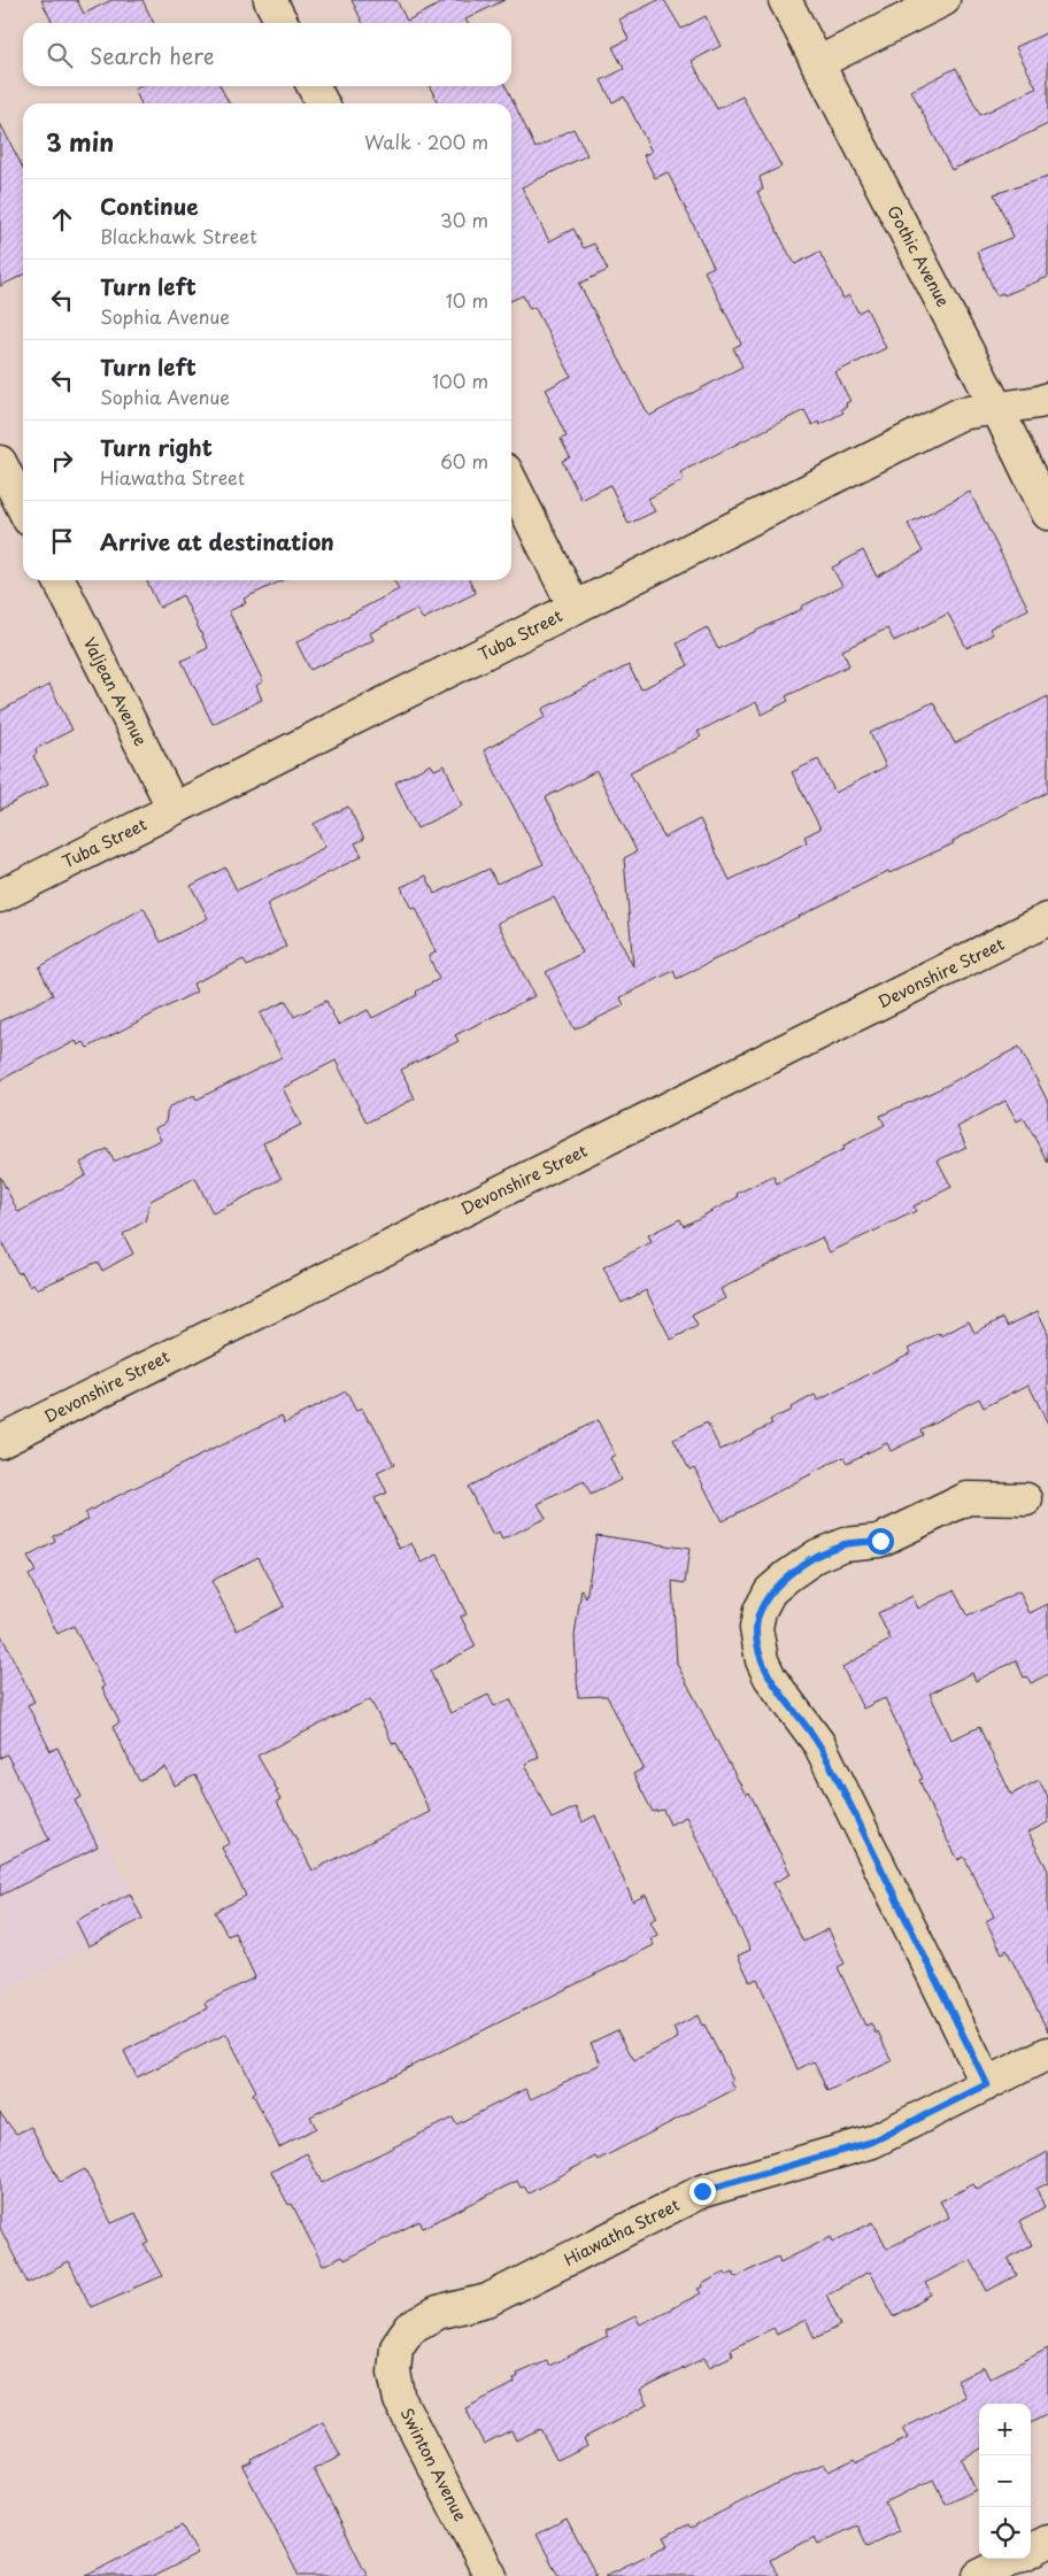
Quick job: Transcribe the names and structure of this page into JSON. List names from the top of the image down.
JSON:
{
  "streets": {
    "street": [
      "Gothic Avenue",
      "Tuba Street",
      "Valjean Avenue",
      "Devonshire Street",
      "Hiawatha Street",
      "Swinton Avenue"
    ]
  },
  "crossings": [
    ["Gothic Avenue", "Tuba Street"],
    ["Tuba Street", "Valjean Avenue"],
    ["Hiawatha Street", "Swinton Avenue"]
  ],
  "page": {
    "search": "Search here",
    "heading": ["3 min", "Walk · 200 m"],
    "list": [
      ["Continue", "Blackhawk Street", "30 m"],
      ["Turn left", "Sophia Avenue", "10 m"],
      ["Turn left", "Sophia Avenue", "100 m"],
      ["Turn right", "Hiawatha Street", "60 m"],
      "Arrive at destination"
    ],
    "map_buttons": ["+", "−"]
  }
}
